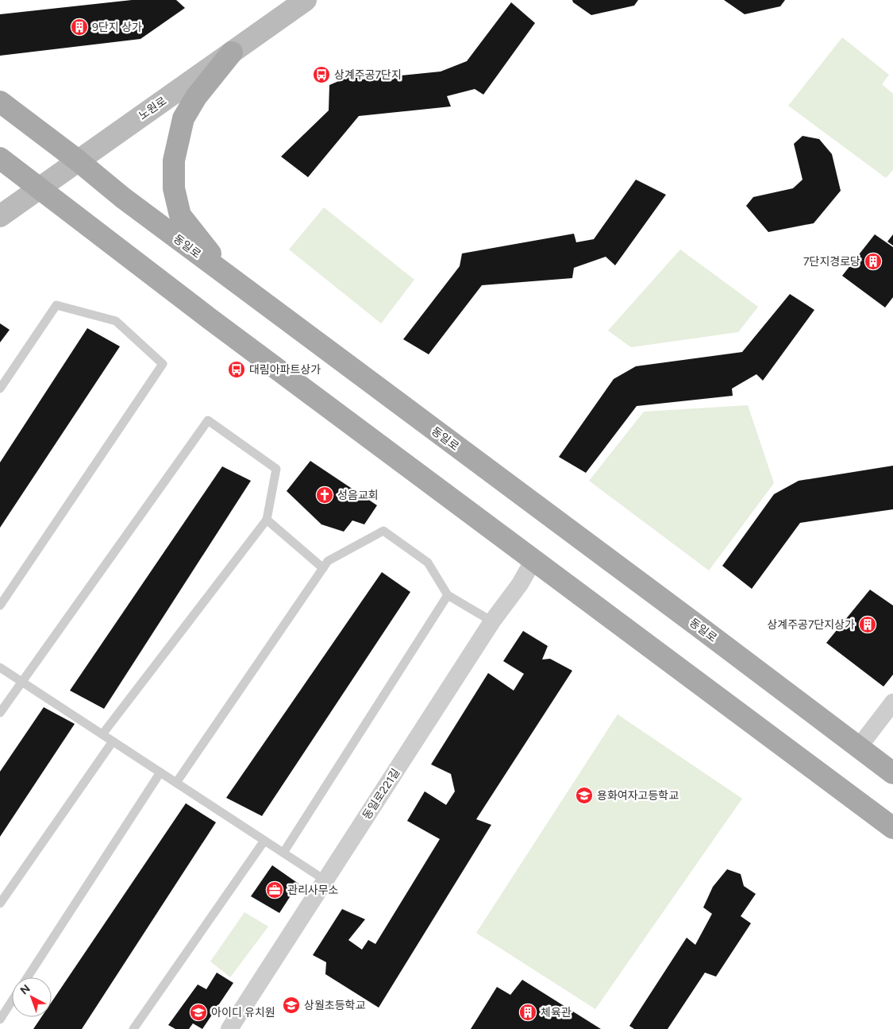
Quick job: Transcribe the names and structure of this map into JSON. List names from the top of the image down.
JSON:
{
  "streets": {
    "main road": ["노원로", "동일로"],
    "street": ["동일로221길"]
  },
  "crossings": [
    ["노원로", "동일로"]
  ],
  "places": {
    "building": [
      "9단지 상가",
      "7단지경로당",
      "상계주공7단지상가",
      "체육관"
    ],
    "bus stop": ["상계주공7단지", "대림아파트상가"],
    "church": ["성음교회"],
    "school or university": ["용화여자고등학교", "상월초등학교", "아이디 유치원"],
    "office": ["관리사무소"]
  },
  "north": "top left"
}
